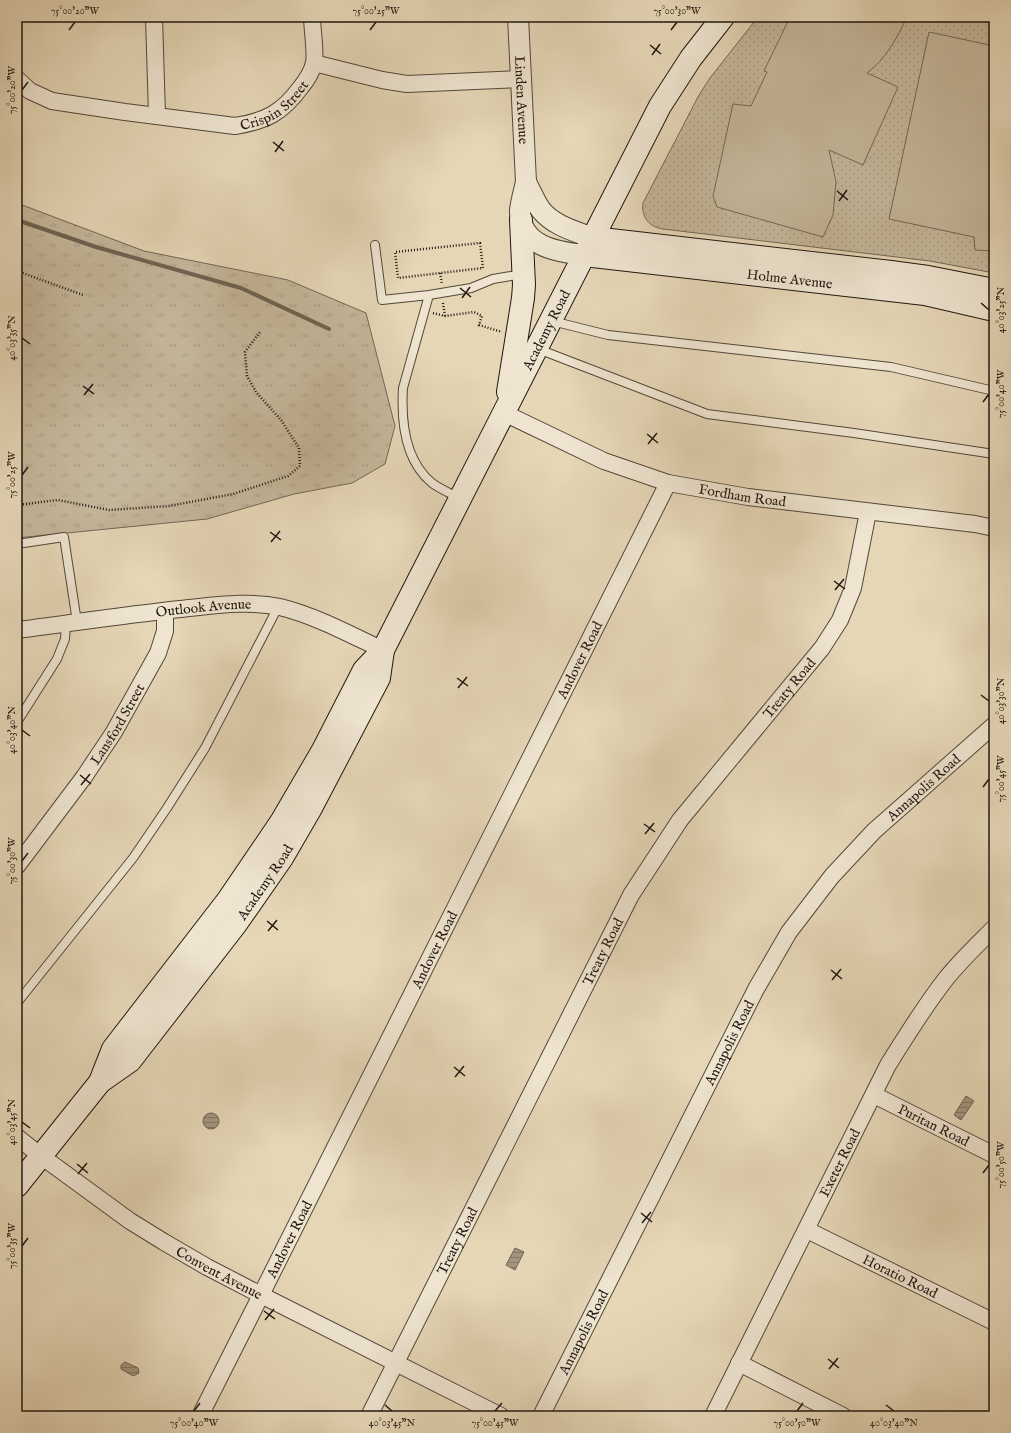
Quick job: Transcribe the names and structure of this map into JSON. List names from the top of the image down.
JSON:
{
  "streets": {
    "main road": ["Holme Avenue", "Academy Road"],
    "street": [
      "Linden Avenue",
      "Crispin Street",
      "Fordham Road",
      "Outlook Avenue",
      "Andover Road",
      "Treaty Road",
      "Lansford Street",
      "Annapolis Road",
      "Puritan Road",
      "Exeter Road",
      "Convent Avenue",
      "Horatio Road"
    ]
  },
  "crossings": [
    ["Linden Avenue", "Crispin Street"],
    ["Linden Avenue", "Holme Avenue"],
    ["Linden Avenue", "Academy Road"],
    ["Holme Avenue", "Academy Road"],
    ["Academy Road", "Fordham Road"],
    ["Academy Road", "Outlook Avenue"],
    ["Academy Road", "Convent Avenue"],
    ["Fordham Road", "Andover Road"],
    ["Fordham Road", "Treaty Road"],
    ["Outlook Avenue", "Lansford Street"],
    ["Andover Road", "Convent Avenue"],
    ["Treaty Road", "Convent Avenue"],
    ["Puritan Road", "Exeter Road"],
    ["Exeter Road", "Horatio Road"]
  ],
  "coordinates": [
    "75°00'20\"W",
    "75°00'25\"W",
    "75°00'30\"W",
    "40°03'25\"N",
    "40°03'35\"N",
    "75°00'40\"W",
    "40°03'30\"N",
    "40°03'40\"N",
    "75°00'45\"W",
    "40°03'45\"N",
    "75°00'50\"W",
    "75°00'35\"W"
  ]
}
